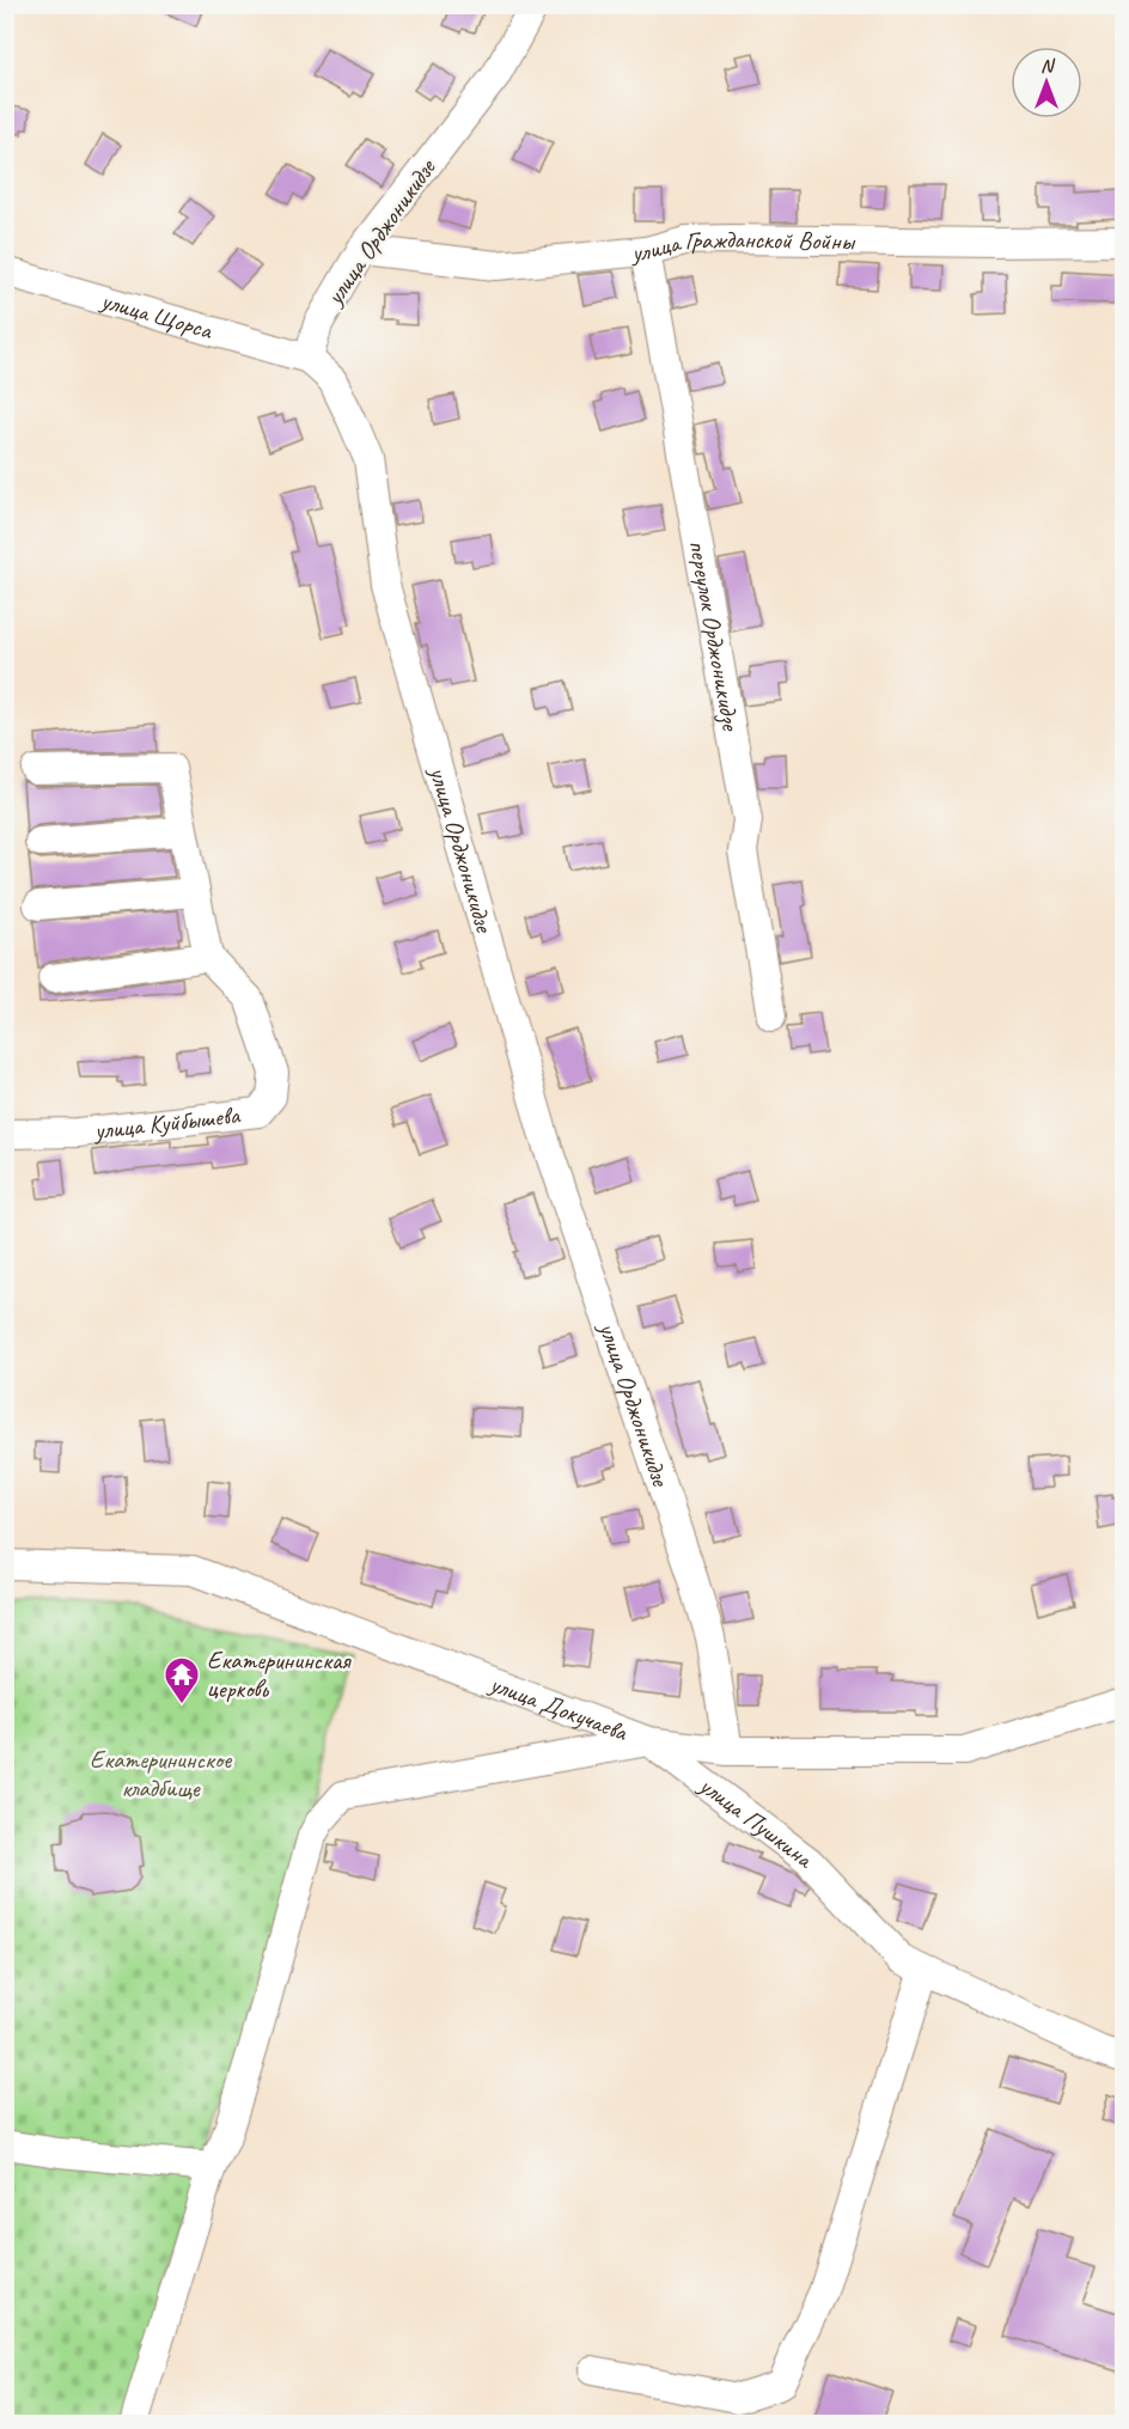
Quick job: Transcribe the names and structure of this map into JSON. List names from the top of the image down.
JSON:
{
  "streets": {
    "street": [
      "улица Орджоникидзе",
      "улица Гражданской Войны",
      "улица Щорса",
      "переулок Орджоникидзе",
      "улица Куйбышева",
      "улица Докучаева",
      "улица Пушкина"
    ]
  },
  "crossings": [
    ["улица Орджоникидзе", "улица Гражданской Войны"],
    ["улица Орджоникидзе", "улица Щорса"],
    ["улица Орджоникидзе", "улица Докучаева"],
    ["улица Гражданской Войны", "переулок Орджоникидзе"],
    ["улица Докучаева", "улица Пушкина"]
  ],
  "parks": ["Екатерининское кладбище"],
  "places": {
    "temple": ["Екатерининская церковь"]
  },
  "north": "top"
}
